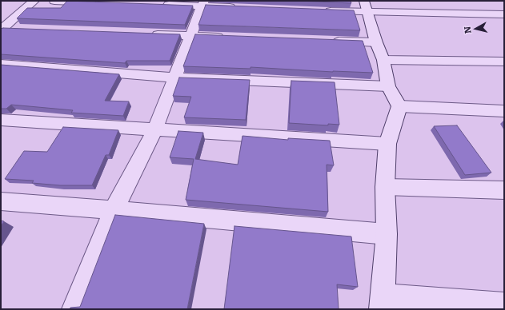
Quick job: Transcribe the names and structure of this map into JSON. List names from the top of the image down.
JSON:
{
  "north": "left"
}
